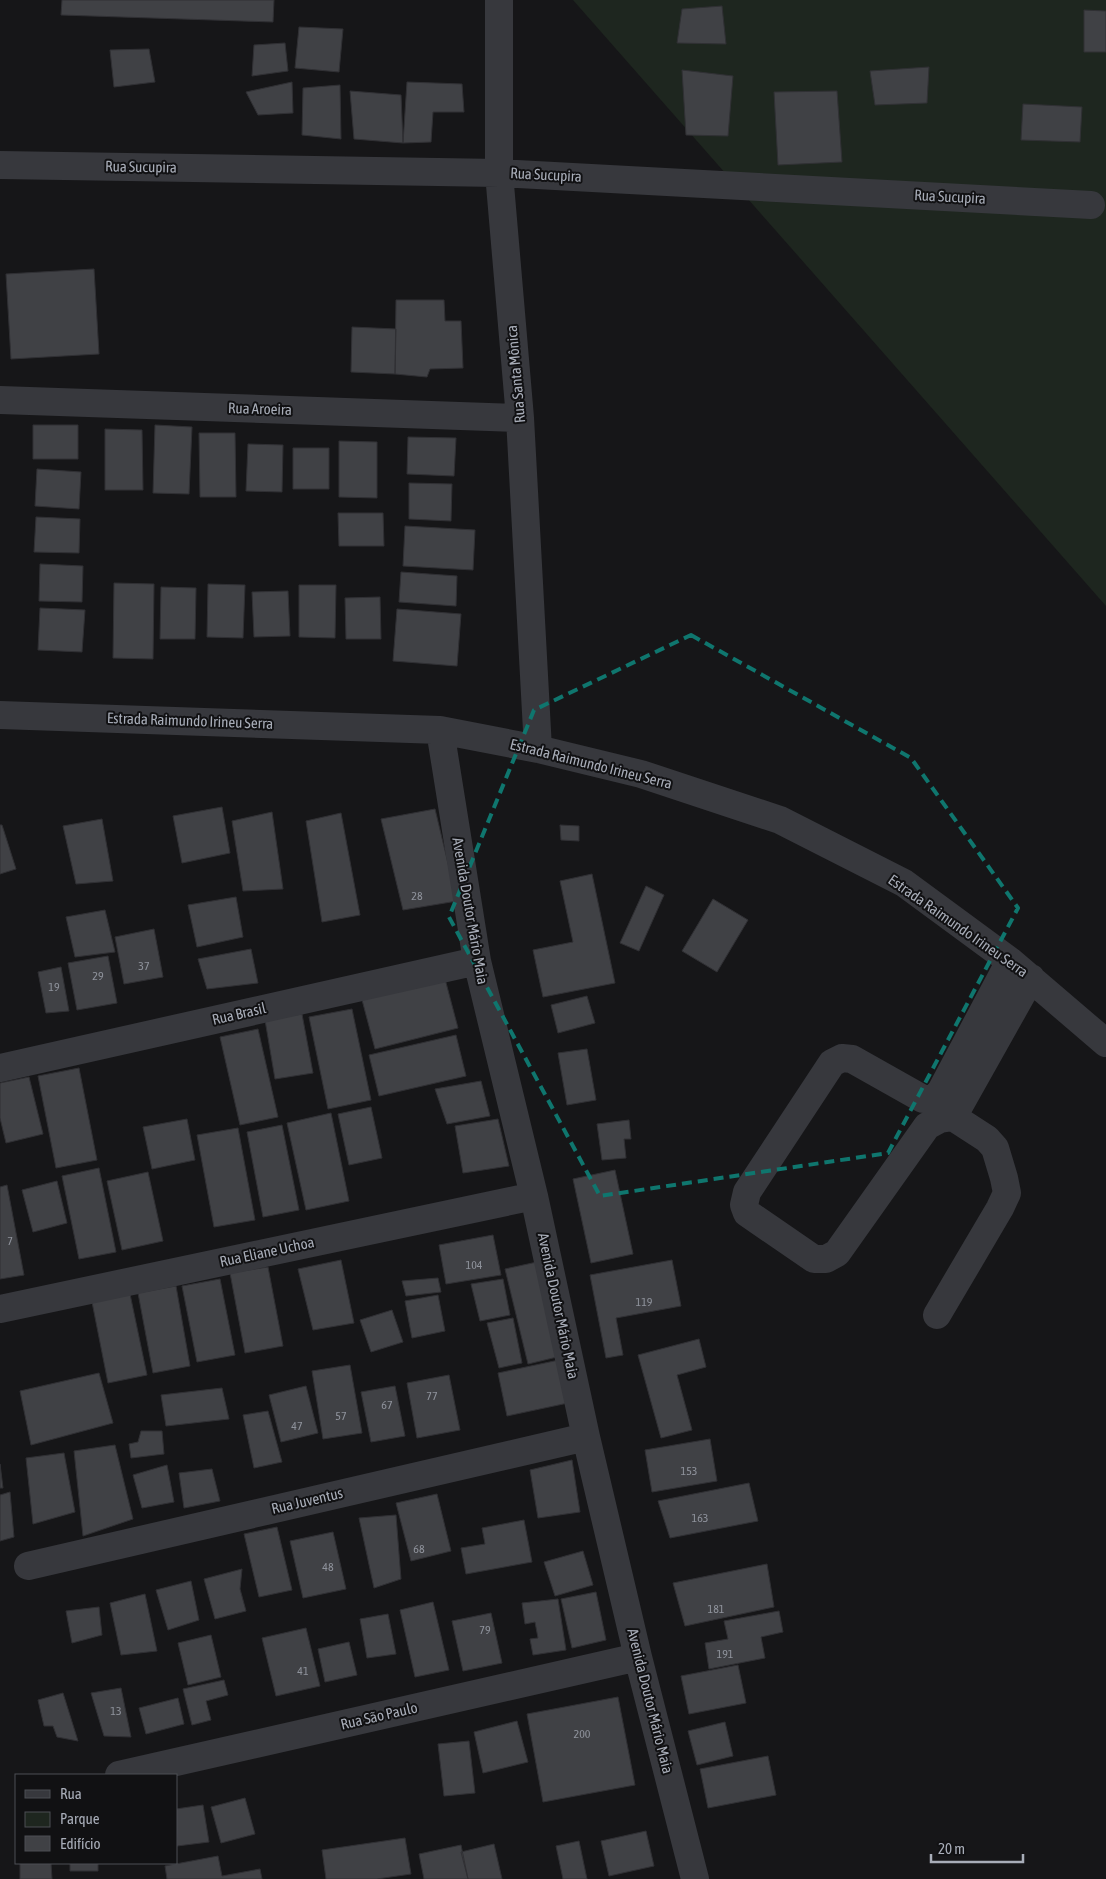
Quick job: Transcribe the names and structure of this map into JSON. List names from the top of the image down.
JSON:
{
  "streets": {
    "street": [
      "Rua Sucupira",
      "Rua Santa Mônica",
      "Rua Aroeira",
      "Estrada Raimundo Irineu Serra",
      "Avenida Doutor Mário Maia",
      "Rua Brasil",
      "Rua Eliane Uchoa",
      "Rua Juventus",
      "Rua São Paulo"
    ]
  },
  "crossings": [
    ["Rua Sucupira", "Rua Santa Mônica"],
    ["Rua Santa Mônica", "Rua Aroeira"],
    ["Rua Santa Mônica", "Estrada Raimundo Irineu Serra"],
    ["Estrada Raimundo Irineu Serra", "Avenida Doutor Mário Maia"],
    ["Avenida Doutor Mário Maia", "Rua Brasil"],
    ["Avenida Doutor Mário Maia", "Rua Eliane Uchoa"],
    ["Avenida Doutor Mário Maia", "Rua Juventus"],
    ["Avenida Doutor Mário Maia", "Rua São Paulo"]
  ],
  "house_numbers": [
    "28",
    "37",
    "29",
    "19",
    "7",
    "104",
    "119",
    "77",
    "67",
    "57",
    "47",
    "153",
    "163",
    "68",
    "48",
    "181",
    "79",
    "191",
    "41",
    "13",
    "200"
  ],
  "legend": ["Rua", "Parque", "Edifício"],
  "scale_bar": "20 m"
}
